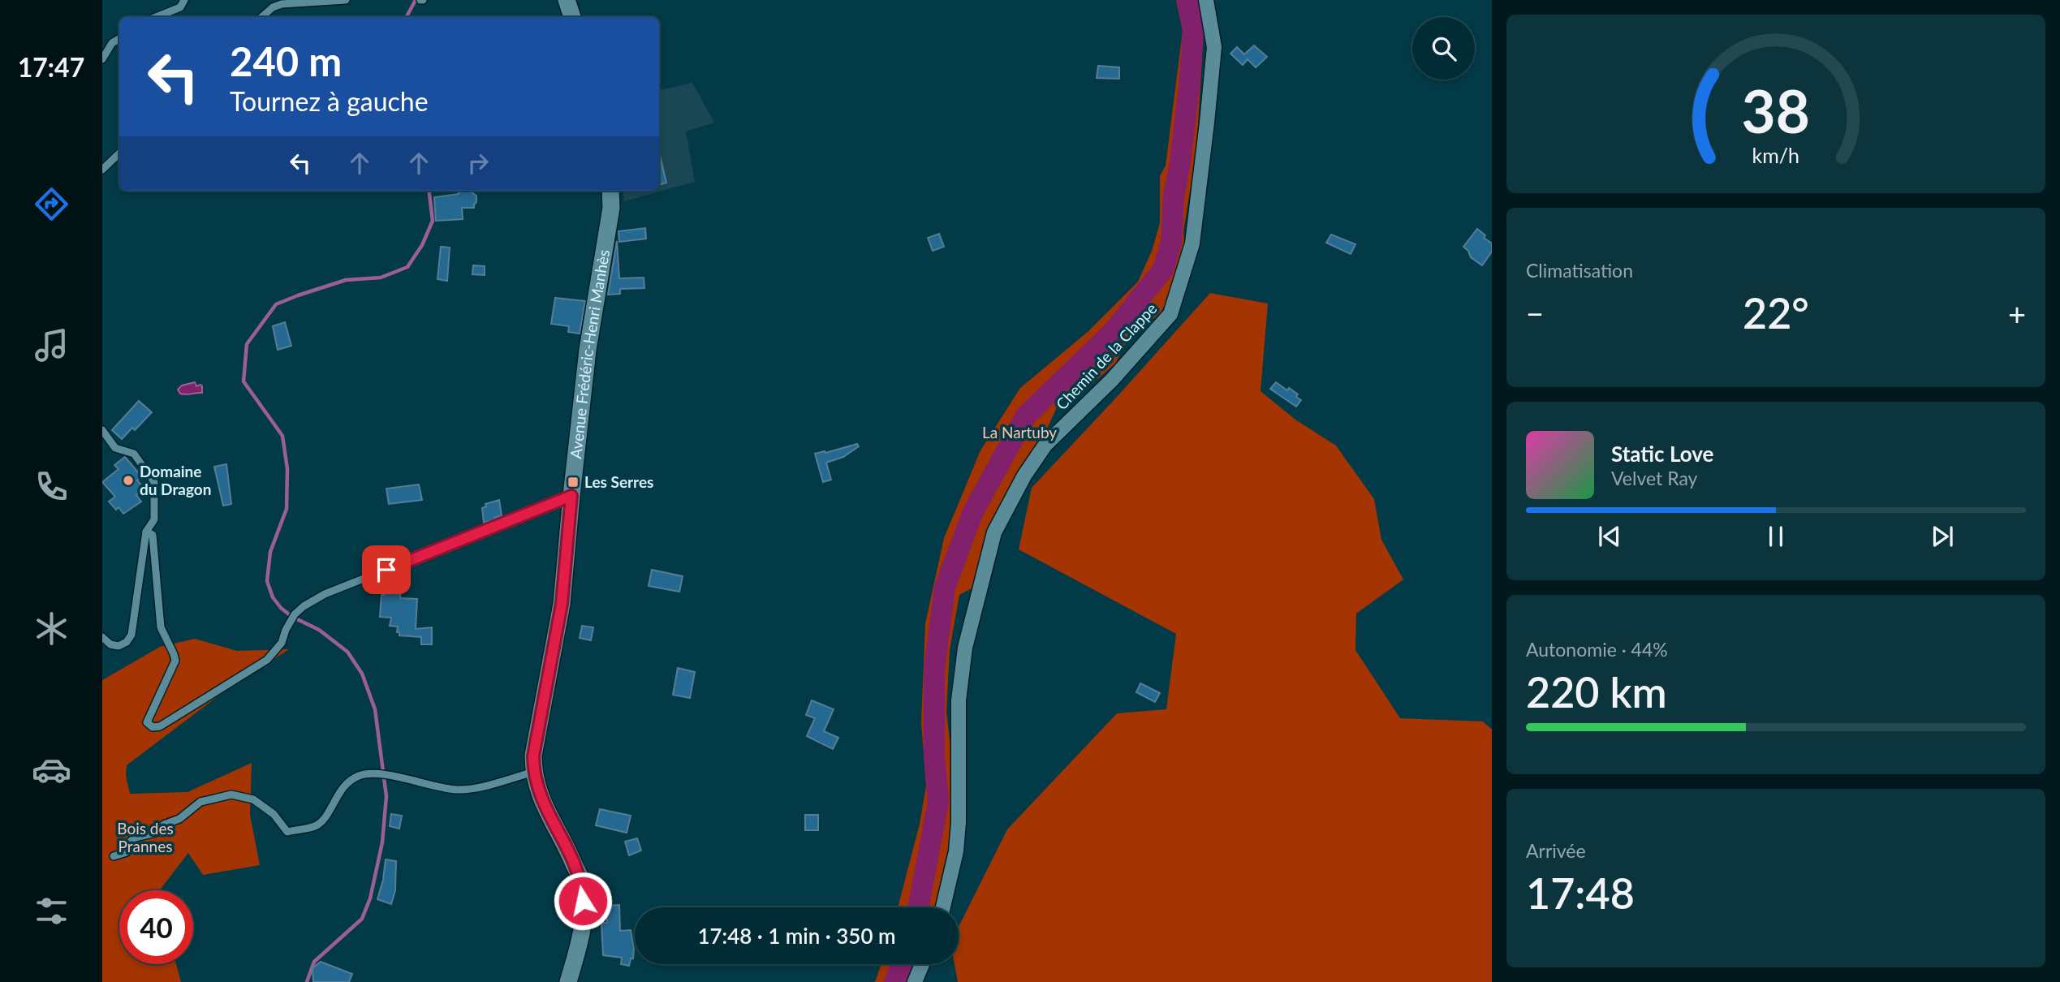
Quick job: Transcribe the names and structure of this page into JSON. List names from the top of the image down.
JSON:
{
  "streets": {
    "street": ["Avenue Frédéric-Henri Manhès", "Chemin de la Clappe"]
  },
  "parks": ["La Nartuby", "Bois des Prannes"],
  "places": {
    "other": ["Domaine du Dragon"],
    "transit": ["Les Serres"]
  },
  "page": {
    "tabs": "17:47",
    "turn": ["240 m", "Tournez à gauche"],
    "tile": [
      "Climatisation",
      ["Autonomie · 44%", "220 km"],
      ["Arrivée", "17:48"]
    ],
    "heat": ["−", "22°", "+"],
    "song": ["Static Love", "Velvet Ray"],
    "limit": "40",
    "trip": "17:48 · 1 min · 350 m",
    "gauge": ["38", "km/h"]
  }
}
